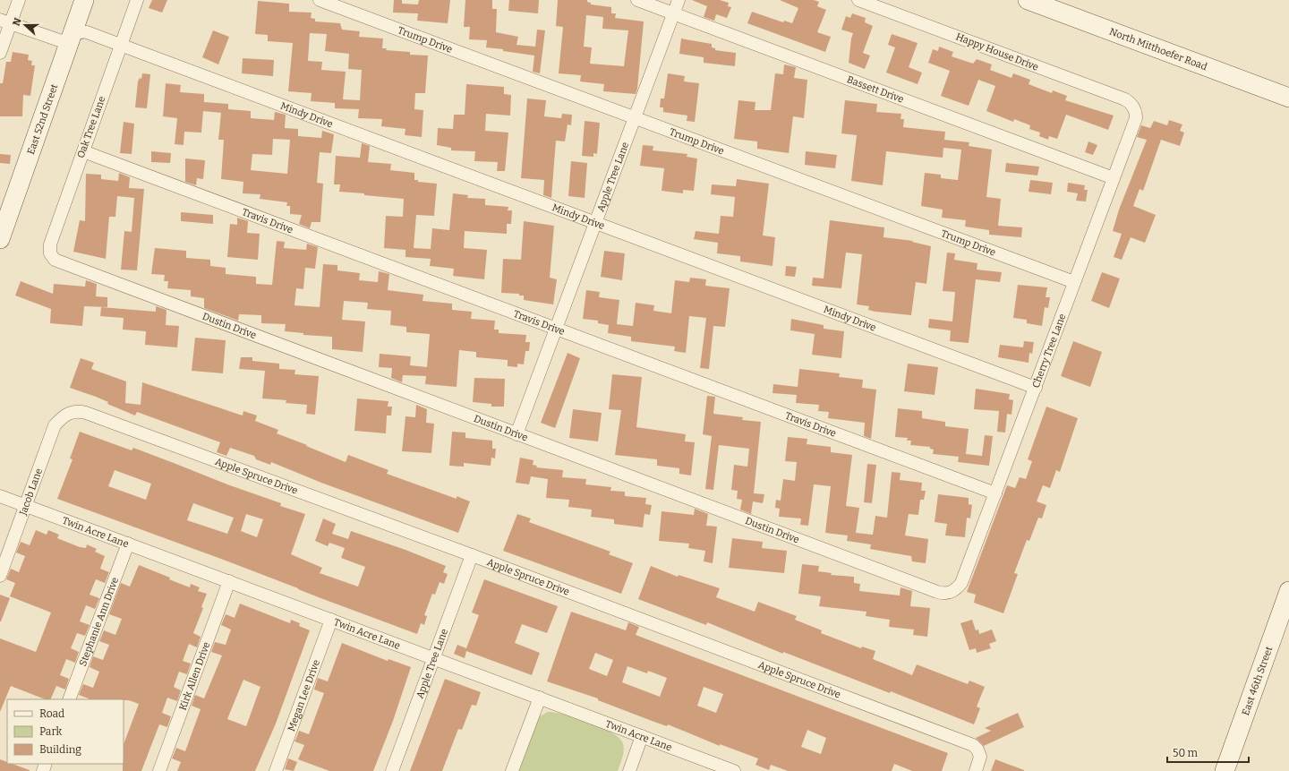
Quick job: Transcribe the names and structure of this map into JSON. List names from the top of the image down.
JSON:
{
  "streets": {
    "street": [
      "Trump Drive",
      "North Mitthoefer Road",
      "Happy House Drive",
      "Bassett Drive",
      "Mindy Drive",
      "East 52nd Street",
      "Oak Tree Lane",
      "Apple Tree Lane",
      "Travis Drive",
      "Dustin Drive",
      "Cherry Tree Lane",
      "Apple Spruce Drive",
      "Jacob Lane",
      "Twin Acre Lane",
      "Stephanie Ann Drive",
      "Kirk Allen Drive",
      "East 46th Street",
      "Megan Lee Drive"
    ]
  },
  "crossings": [
    ["Trump Drive", "Apple Tree Lane"],
    ["Trump Drive", "Cherry Tree Lane"],
    ["Happy House Drive", "Cherry Tree Lane"],
    ["Bassett Drive", "Apple Tree Lane"],
    ["Bassett Drive", "Cherry Tree Lane"],
    ["Mindy Drive", "East 52nd Street"],
    ["Mindy Drive", "Oak Tree Lane"],
    ["Mindy Drive", "Apple Tree Lane"],
    ["Mindy Drive", "Cherry Tree Lane"],
    ["Oak Tree Lane", "Travis Drive"],
    ["Oak Tree Lane", "Dustin Drive"],
    ["Apple Tree Lane", "Travis Drive"],
    ["Apple Tree Lane", "Dustin Drive"],
    ["Apple Tree Lane", "Apple Spruce Drive"],
    ["Apple Tree Lane", "Twin Acre Lane"],
    ["Travis Drive", "Cherry Tree Lane"],
    ["Dustin Drive", "Cherry Tree Lane"],
    ["Apple Spruce Drive", "Jacob Lane"],
    ["Jacob Lane", "Twin Acre Lane"],
    ["Twin Acre Lane", "Stephanie Ann Drive"],
    ["Twin Acre Lane", "Kirk Allen Drive"],
    ["Twin Acre Lane", "Megan Lee Drive"]
  ],
  "legend": ["Road", "Park", "Building"],
  "scale_bar": "50 m",
  "north": "left"
}
